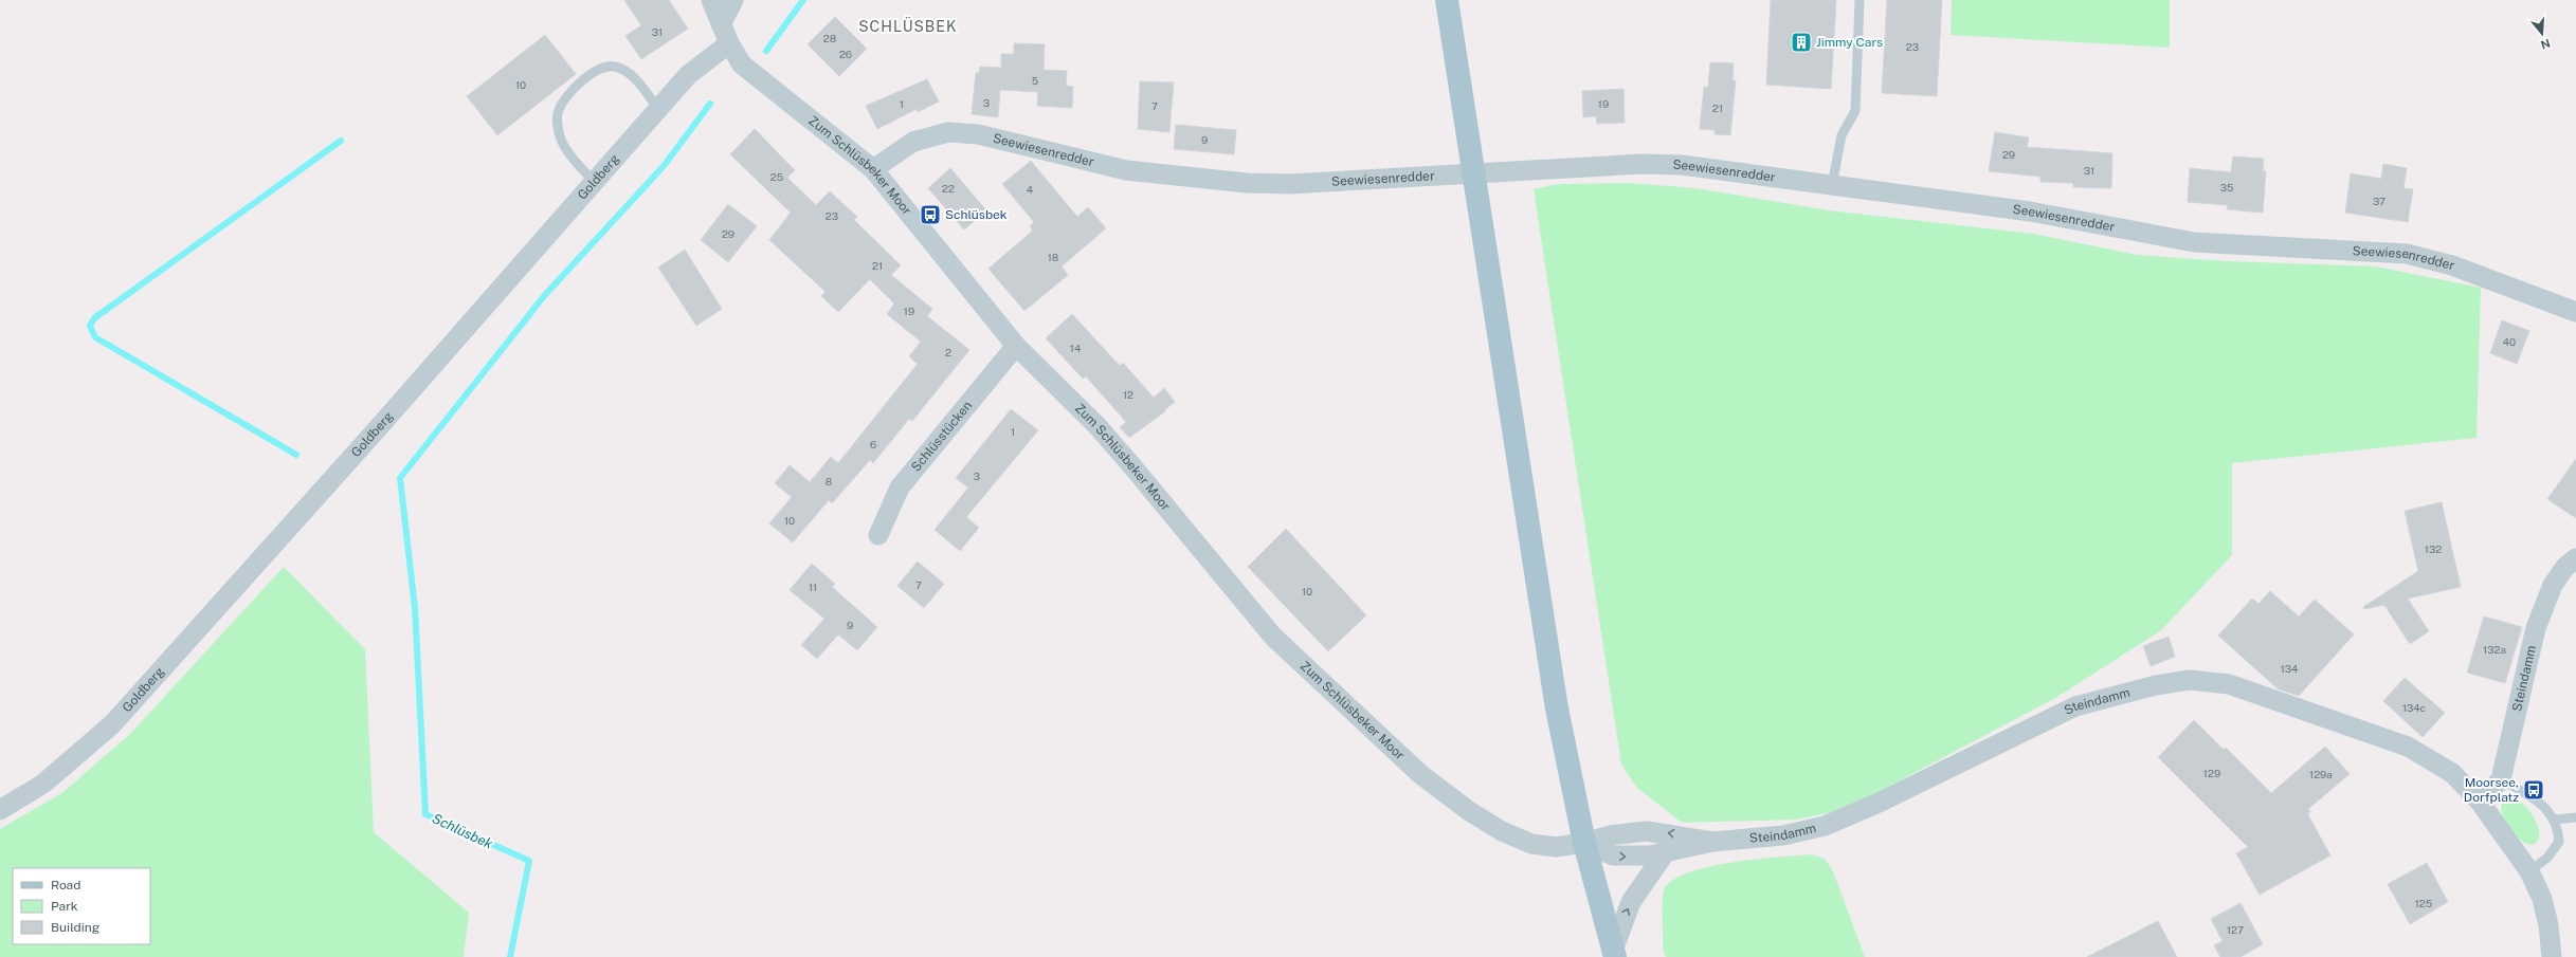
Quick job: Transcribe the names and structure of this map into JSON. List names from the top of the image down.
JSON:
{
  "streets": {
    "street": [
      "Seewiesenredder",
      "Zum Schlüsbeker Moor",
      "Goldberg",
      "Schlüsstücken",
      "Steindamm"
    ]
  },
  "crossings": [
    ["Seewiesenredder", "Zum Schlüsbeker Moor"],
    ["Zum Schlüsbeker Moor", "Goldberg"],
    ["Zum Schlüsbeker Moor", "Schlüsstücken"],
    ["Zum Schlüsbeker Moor", "Steindamm"]
  ],
  "districts": ["SCHLÜSBEK"],
  "water": ["Schlüsbek"],
  "places": {
    "building": ["Jimmy Cars"],
    "bus stop": ["Schlüsbek", "Moorsee, Dorfplatz"]
  },
  "house_numbers": [
    "31",
    "28",
    "23",
    "26",
    "5",
    "10",
    "3",
    "1",
    "19",
    "7",
    "21",
    "9",
    "29",
    "31",
    "25",
    "35",
    "22",
    "4",
    "37",
    "23",
    "29",
    "18",
    "21",
    "19",
    "40",
    "14",
    "2",
    "12",
    "1",
    "6",
    "3",
    "8",
    "10",
    "132",
    "7",
    "11",
    "10",
    "9",
    "132a",
    "134",
    "134c",
    "129",
    "129a",
    "125",
    "127"
  ],
  "legend": ["Road", "Park", "Building"],
  "north": "bottom"
}
